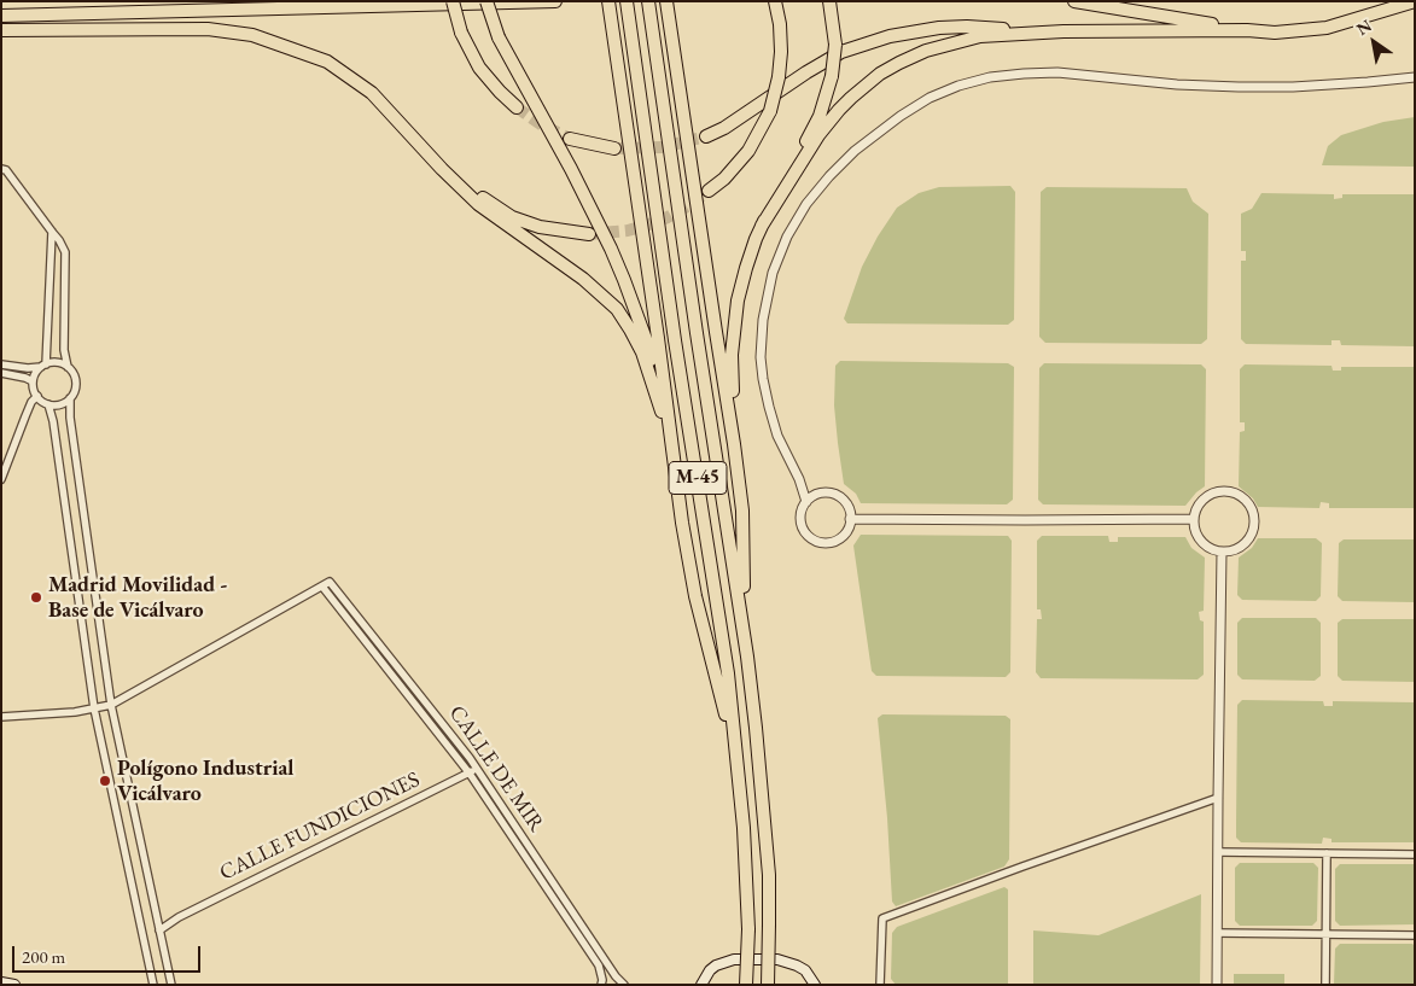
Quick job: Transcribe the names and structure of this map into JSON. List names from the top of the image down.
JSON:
{
  "streets": {
    "highway": ["M-45"],
    "street": ["CALLE DE MIR", "CALLE FUNDICIONES"]
  },
  "crossings": [
    ["CALLE DE MIR", "CALLE FUNDICIONES"]
  ],
  "places": ["Madrid Movilidad - Base de Vicálvaro", "Polígono Industrial Vicálvaro"],
  "scale_bar": "200 m",
  "north": "top left"
}
